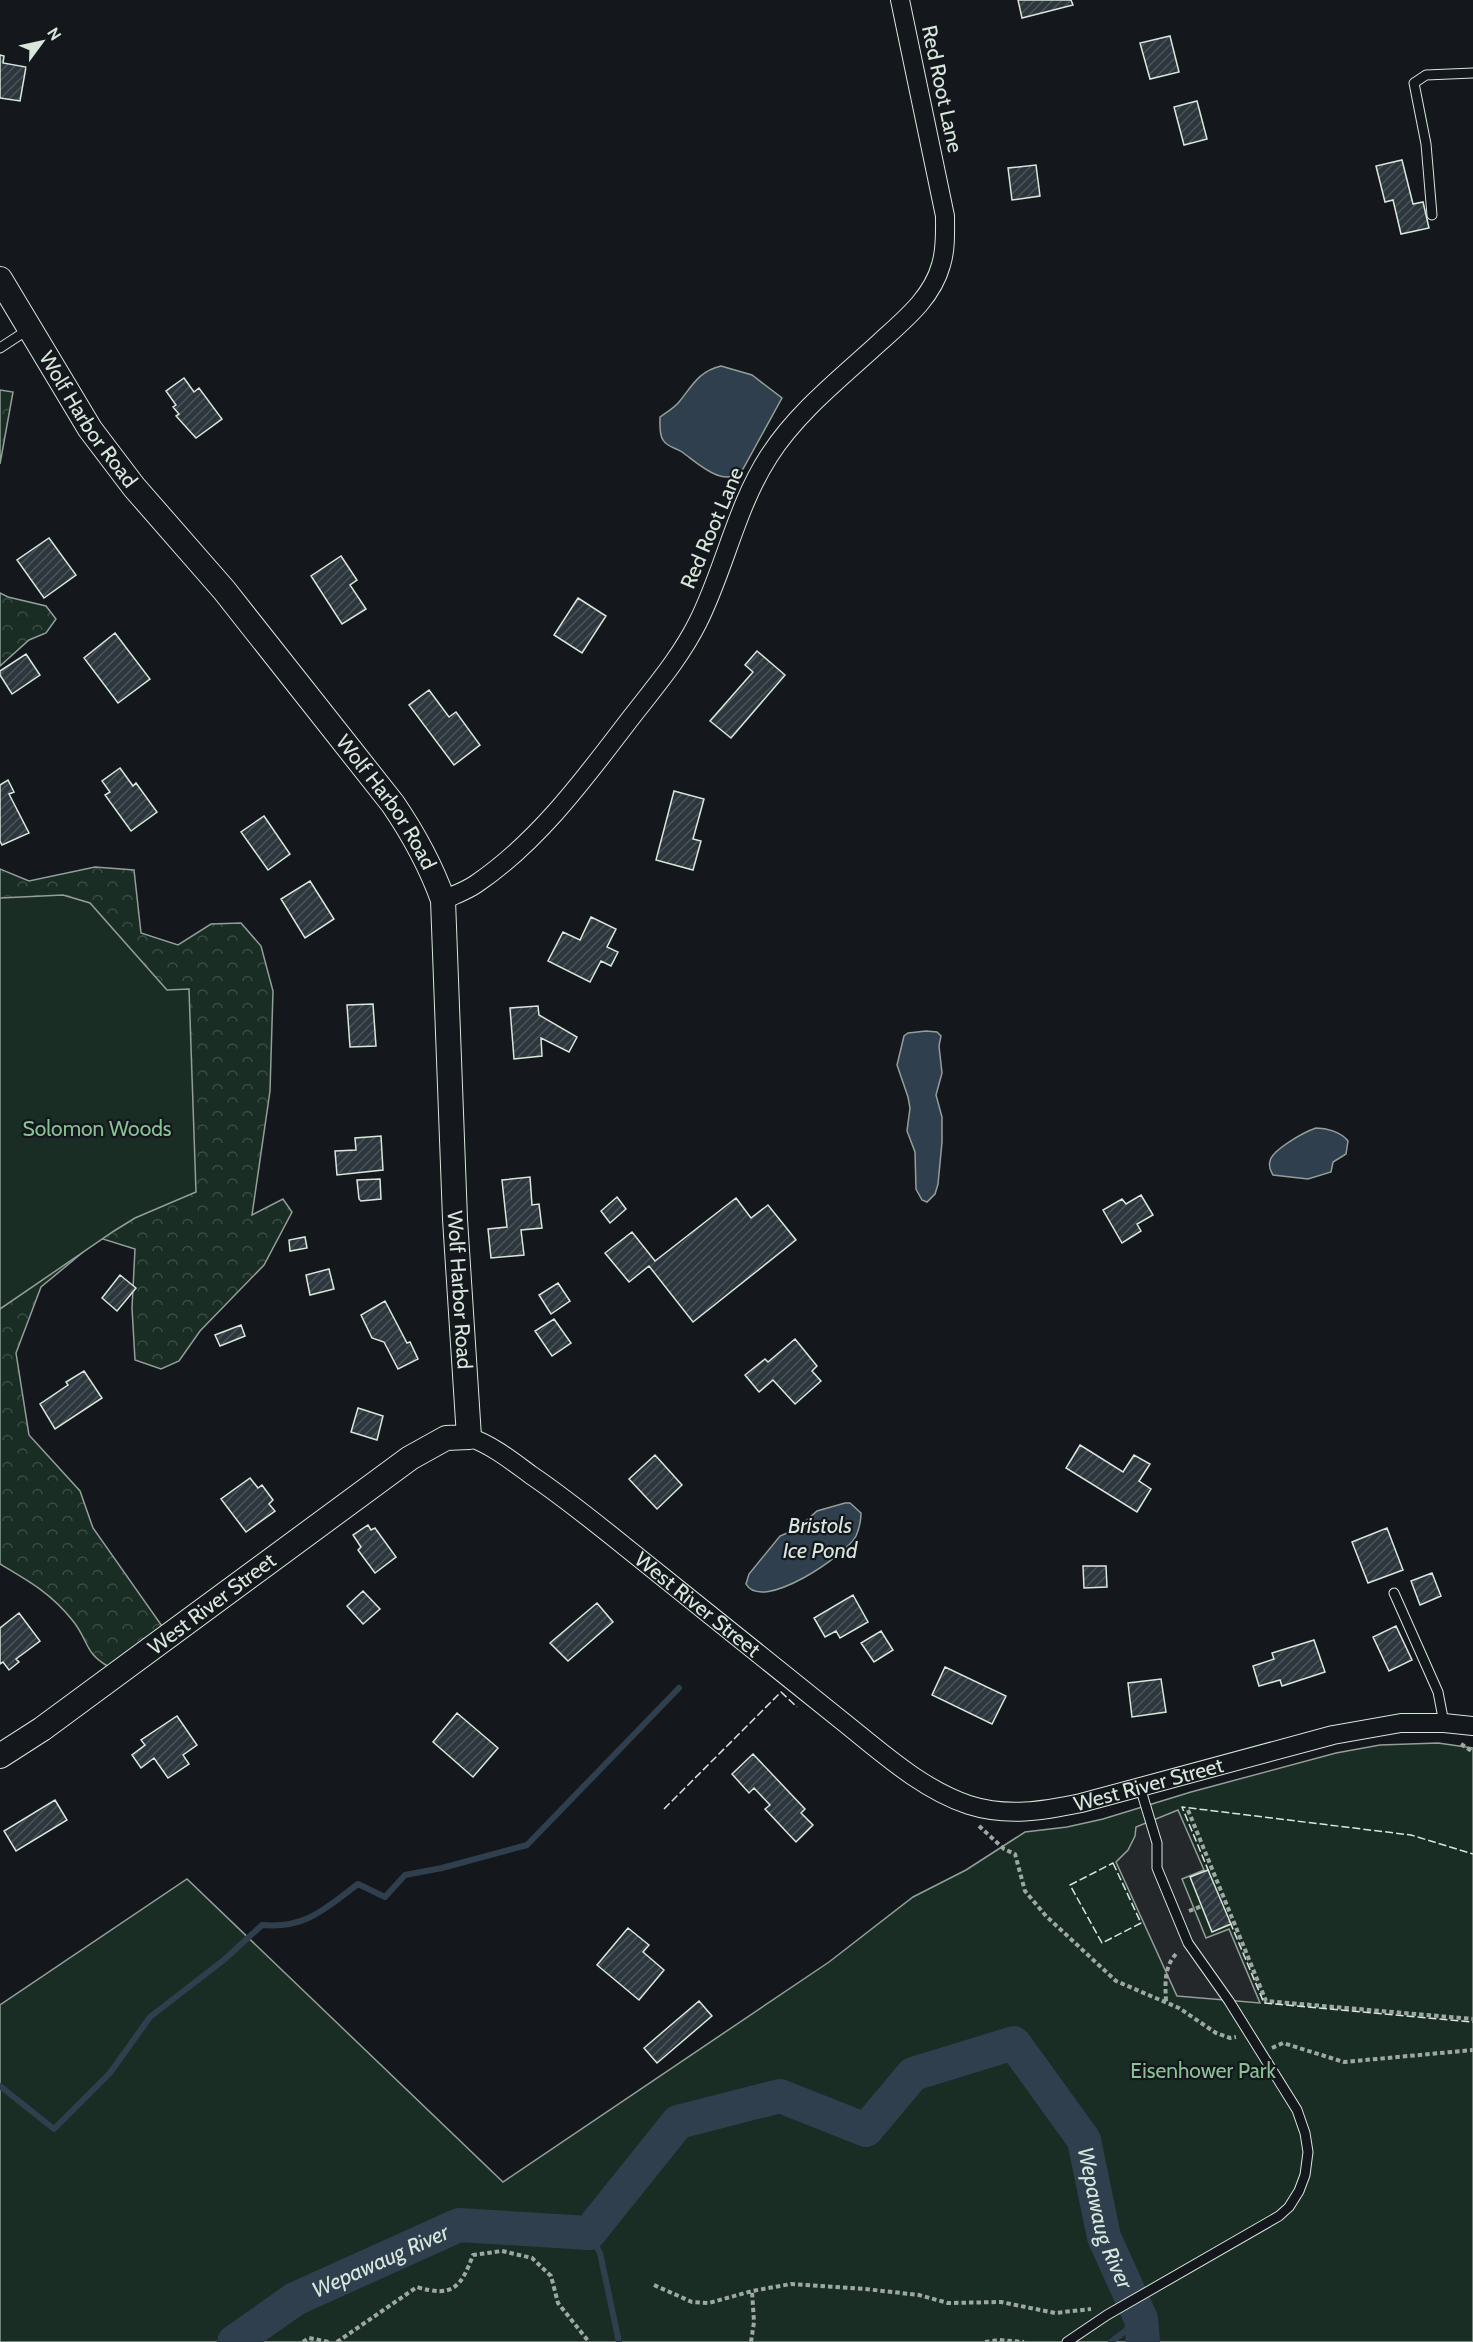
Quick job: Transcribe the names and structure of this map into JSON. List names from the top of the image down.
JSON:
{
  "streets": {
    "street": ["Red Root Lane", "Wolf Harbor Road", "West River Street"]
  },
  "crossings": [
    ["Red Root Lane", "Wolf Harbor Road"],
    ["Wolf Harbor Road", "West River Street"]
  ],
  "water": ["Bristols Ice Pond", "Wepawaug River"],
  "parks": ["Solomon Woods", "Eisenhower Park"],
  "north": "top right"
}
